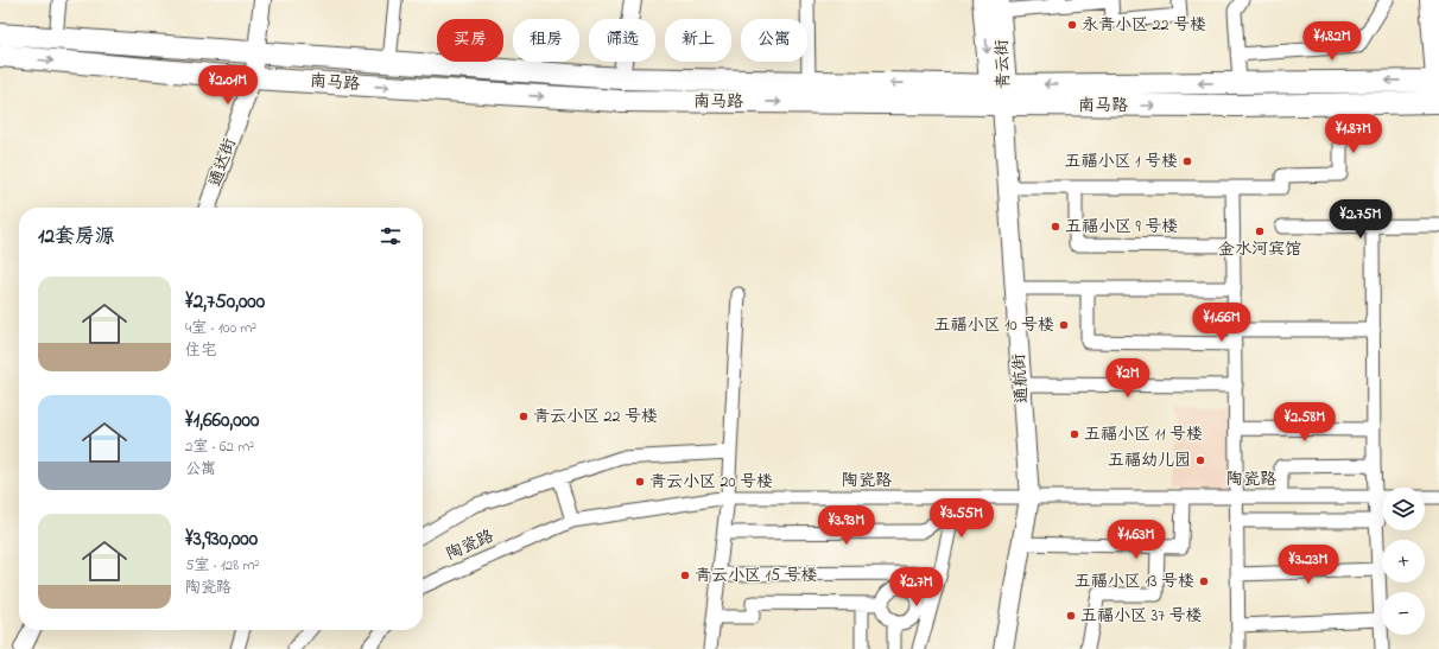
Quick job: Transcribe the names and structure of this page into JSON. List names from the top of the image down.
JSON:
{
  "streets": {
    "main road": ["青云街", "南马路", "通航街"],
    "street": ["通达街", "陶瓷路"]
  },
  "crossings": [
    ["青云街", "南马路"],
    ["青云街", "通航街"],
    ["南马路", "通达街"],
    ["南马路", "通航街"],
    ["通航街", "陶瓷路"]
  ],
  "places": [
    "永青小区 22 号楼",
    "五福小区 1 号楼",
    "五福小区 9 号楼",
    "金水河宾馆",
    "五福小区 10 号楼",
    "青云小区 22 号楼",
    "五福小区 11 号楼",
    "五福幼儿园",
    "青云小区 20 号楼",
    "青云小区 15 号楼",
    "五福小区 13 号楼",
    "五福小区 37 号楼"
  ],
  "page": {
    "chip": [
      "买房",
      "租房",
      "筛选",
      "新上",
      "公寓"
    ],
    "price": [
      "¥1.82M",
      "¥2.01M",
      "¥1.87M",
      "¥2.75M",
      "¥1.66M",
      "¥2M",
      "¥2.58M",
      "¥3.55M",
      "¥3.93M",
      "¥1.63M",
      "¥3.23M",
      "¥2.7M"
    ],
    "heading": "12套房源",
    "list": [
      {
        "name": "¥2,750,000",
        "note": "4室 · 100 m² · 住宅"
      },
      {
        "name": "¥1,660,000",
        "note": "2室 · 62 m² · 公寓"
      },
      {
        "name": "¥3,930,000",
        "note": "5室 · 128 m² · 陶瓷路"
      }
    ],
    "map_buttons": ["+", "−"]
  }
}
